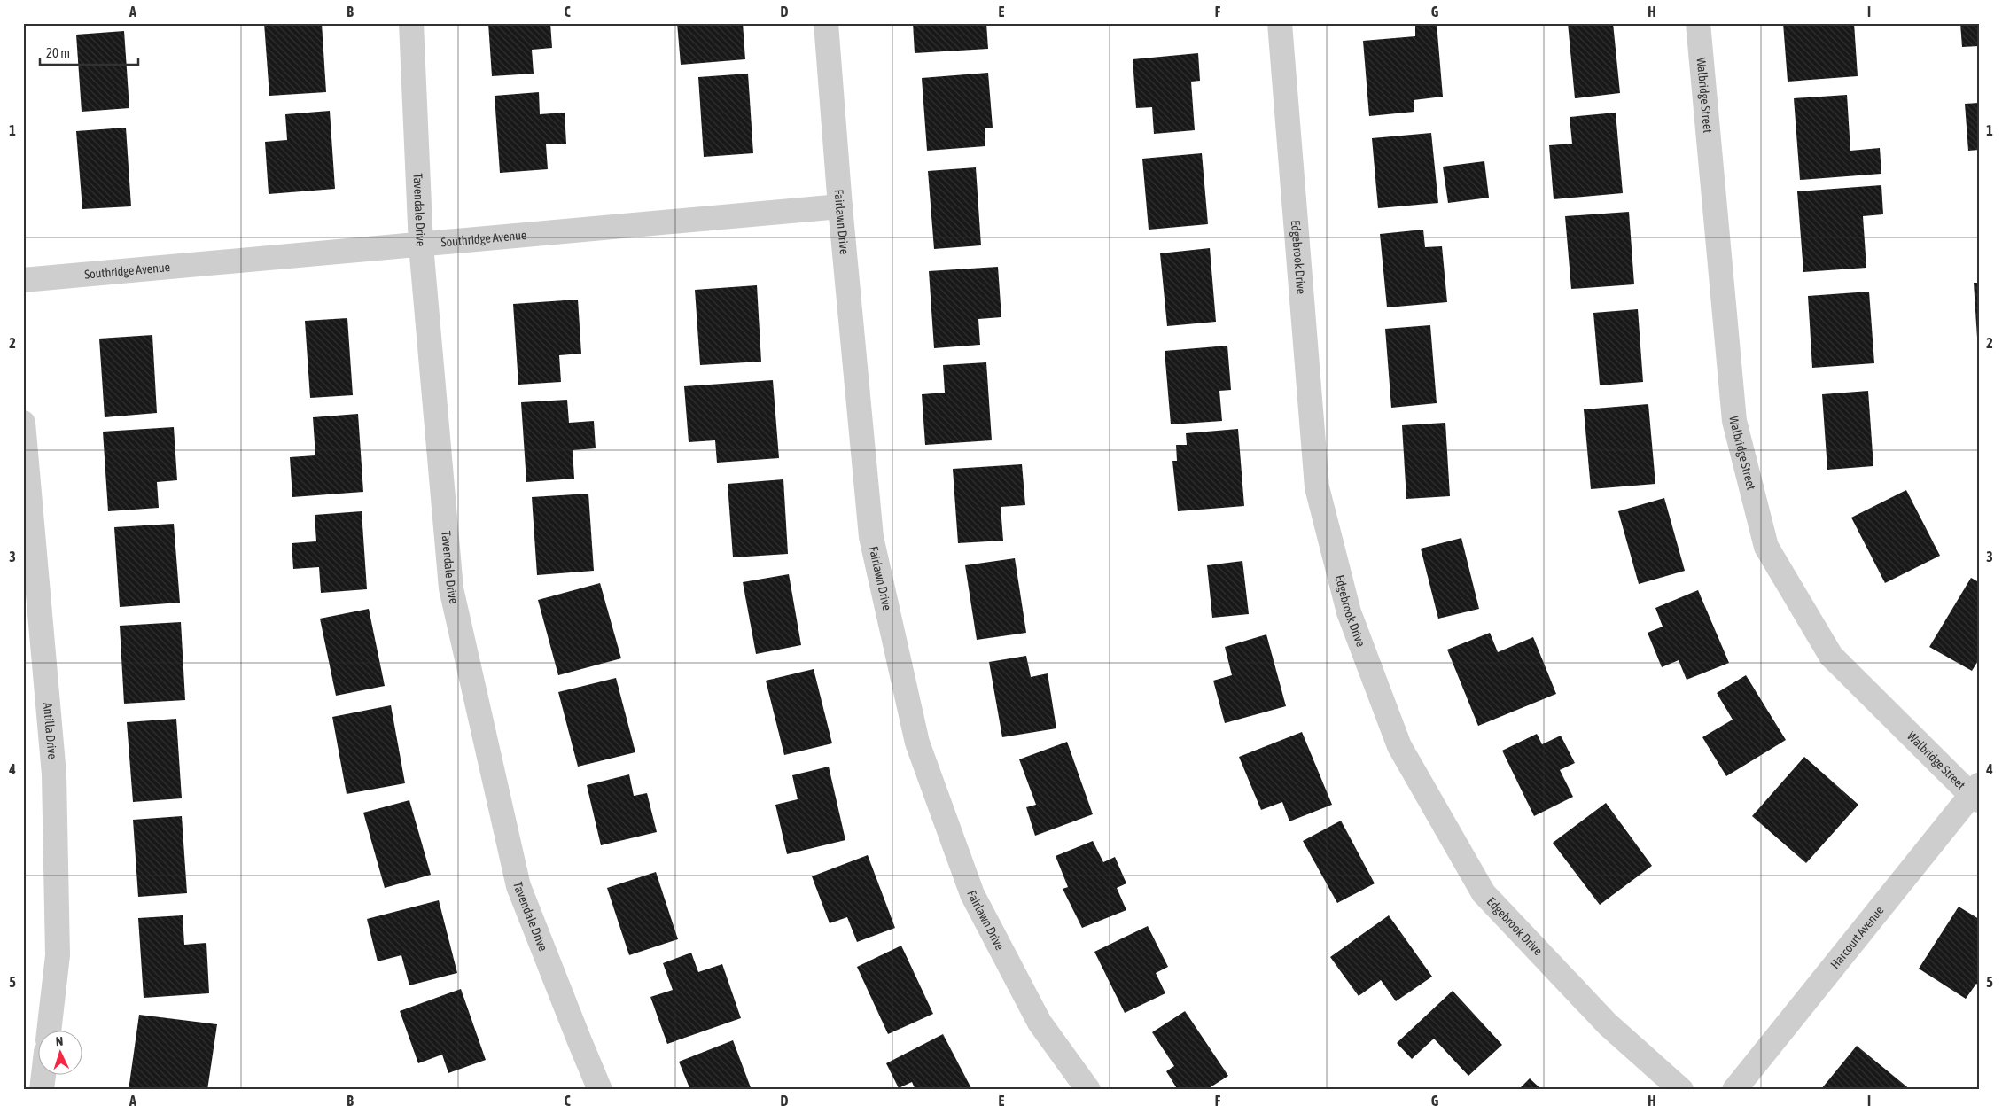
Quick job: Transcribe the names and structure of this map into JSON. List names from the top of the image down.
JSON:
{
  "streets": {
    "street": [
      "Walbridge Street",
      "Tavendale Drive",
      "Fairlawn Drive",
      "Southridge Avenue",
      "Edgebrook Drive",
      "Antilla Drive",
      "Harcourt Avenue"
    ]
  },
  "crossings": [
    ["Walbridge Street", "Harcourt Avenue"],
    ["Tavendale Drive", "Southridge Avenue"],
    ["Fairlawn Drive", "Southridge Avenue"]
  ],
  "scale_bar": "20 m",
  "north": "top",
  "grid": {
    "columns": [
      "A",
      "B",
      "C",
      "D",
      "E",
      "F",
      "G",
      "H",
      "I"
    ],
    "rows": [
      "1",
      "2",
      "3",
      "4",
      "5"
    ]
  }
}
